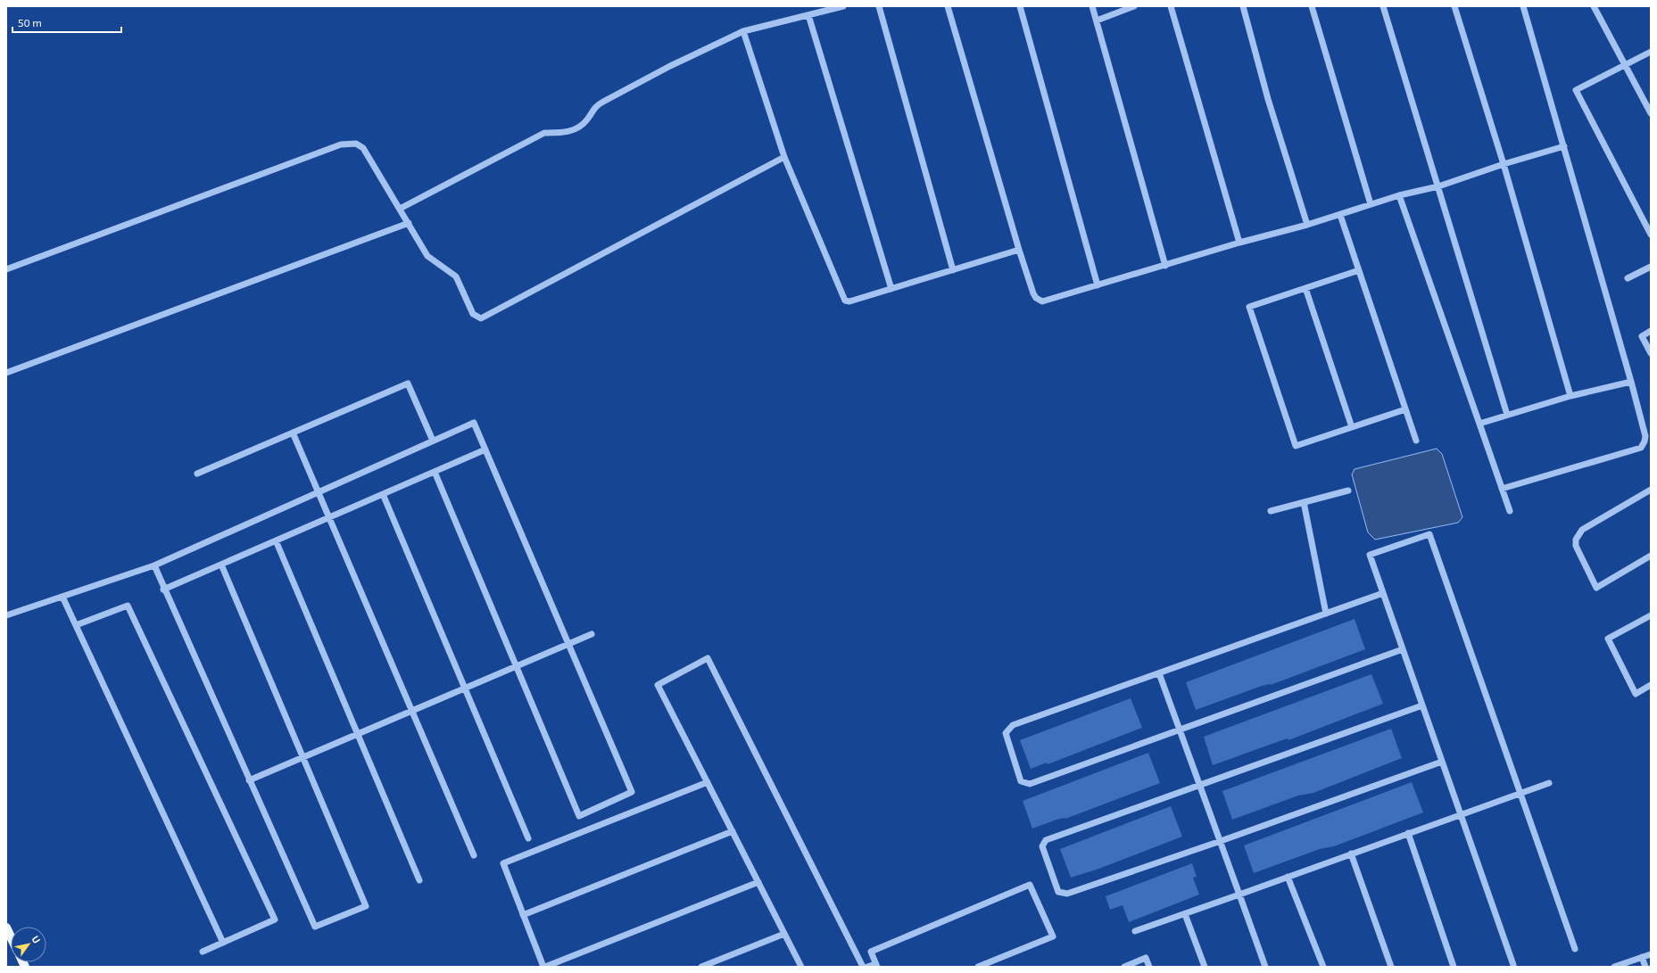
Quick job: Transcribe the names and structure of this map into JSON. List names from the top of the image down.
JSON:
{
  "scale_bar": "50 m",
  "north": "top right"
}
